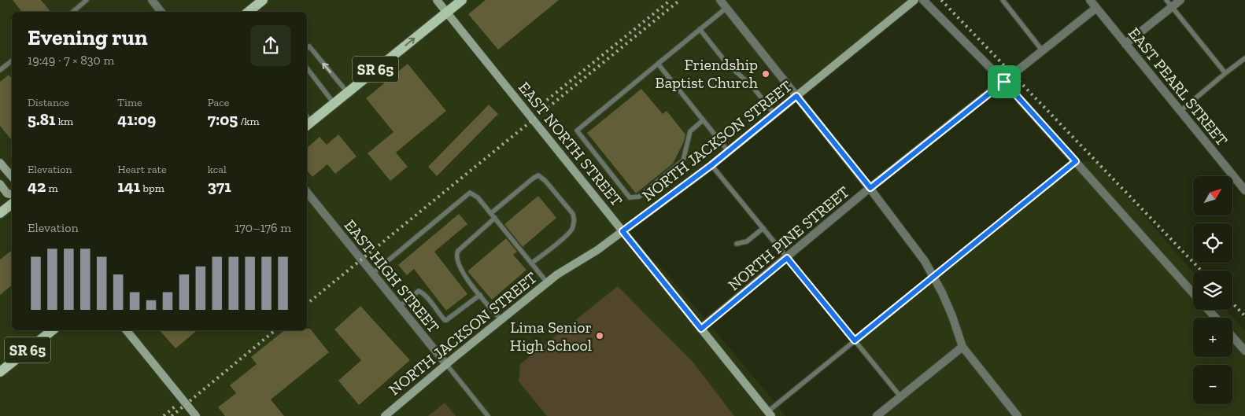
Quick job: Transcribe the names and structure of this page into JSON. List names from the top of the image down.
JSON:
{
  "streets": {
    "main road": ["SR 65"],
    "street": [
      "EAST PEARL STREET",
      "NORTH JACKSON STREET",
      "EAST NORTH STREET",
      "NORTH PINE STREET",
      "EAST HIGH STREET"
    ]
  },
  "crossings": [
    ["SR 65", "EAST NORTH STREET"],
    ["EAST PEARL STREET", "NORTH PINE STREET"],
    ["NORTH JACKSON STREET", "EAST NORTH STREET"],
    ["NORTH JACKSON STREET", "EAST HIGH STREET"],
    ["EAST NORTH STREET", "NORTH PINE STREET"]
  ],
  "places": ["Friendship Baptist Church", "Lima Senior High School"],
  "north": "top right",
  "page": {
    "heading": ["Evening run", "19:49 · 7 × 830 m"],
    "stats": [
      ["Distance", "5.81 km"],
      ["Time", "41:09"],
      ["Pace", "7:05 /km"],
      ["Elevation", "42 m"],
      ["Heart rate", "141 bpm"],
      ["kcal", "371"]
    ],
    "map_buttons": ["+", "−"],
    "chart": ["Elevation", "170–176 m"]
  }
}
